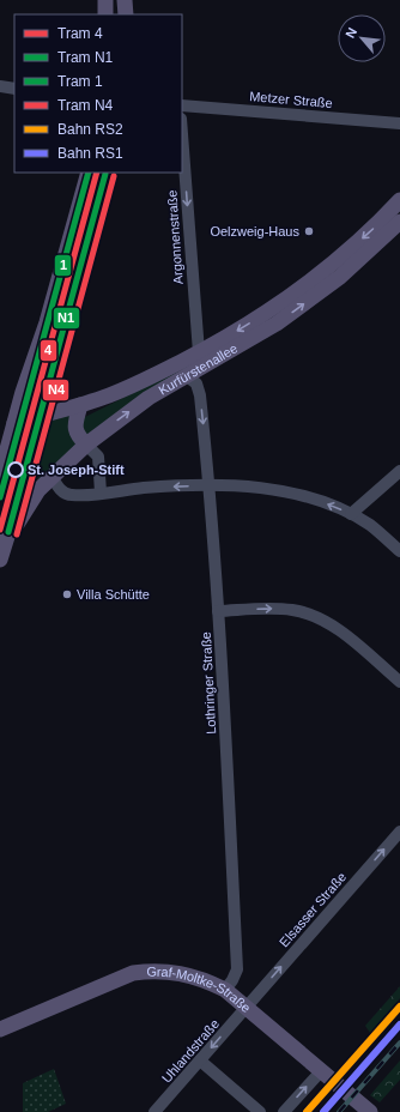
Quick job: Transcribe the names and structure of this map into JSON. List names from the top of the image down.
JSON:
{
  "streets": {
    "main road": ["Kurfürstenallee", "Graf-Moltke-Straße"],
    "street": [
      "Metzer Straße",
      "Argonnenstraße",
      "Lothringer Straße",
      "Elsasser Straße",
      "Uhlandstraße"
    ]
  },
  "crossings": [
    ["Argonnenstraße", "Kurfürstenallee"],
    ["Kurfürstenallee", "Lothringer Straße"],
    ["Lothringer Straße", "Graf-Moltke-Straße"],
    ["Elsasser Straße", "Graf-Moltke-Straße"],
    ["Elsasser Straße", "Uhlandstraße"],
    ["Graf-Moltke-Straße", "Uhlandstraße"]
  ],
  "one_way": ["Argonnenstraße", "Elsasser Straße"],
  "places": ["Oelzweig-Haus", "St. Joseph-Stift", "Villa Schütte"],
  "lines": [
    "tram line 4",
    "tram line 1",
    "tram line N1",
    "tram line N4",
    "rail line RS2",
    "rail line RS1"
  ],
  "legend": [
    "Tram 4",
    "Tram N1",
    "Tram 1",
    "Tram N4",
    "Bahn RS2",
    "Bahn RS1"
  ],
  "north": "top left"
}
